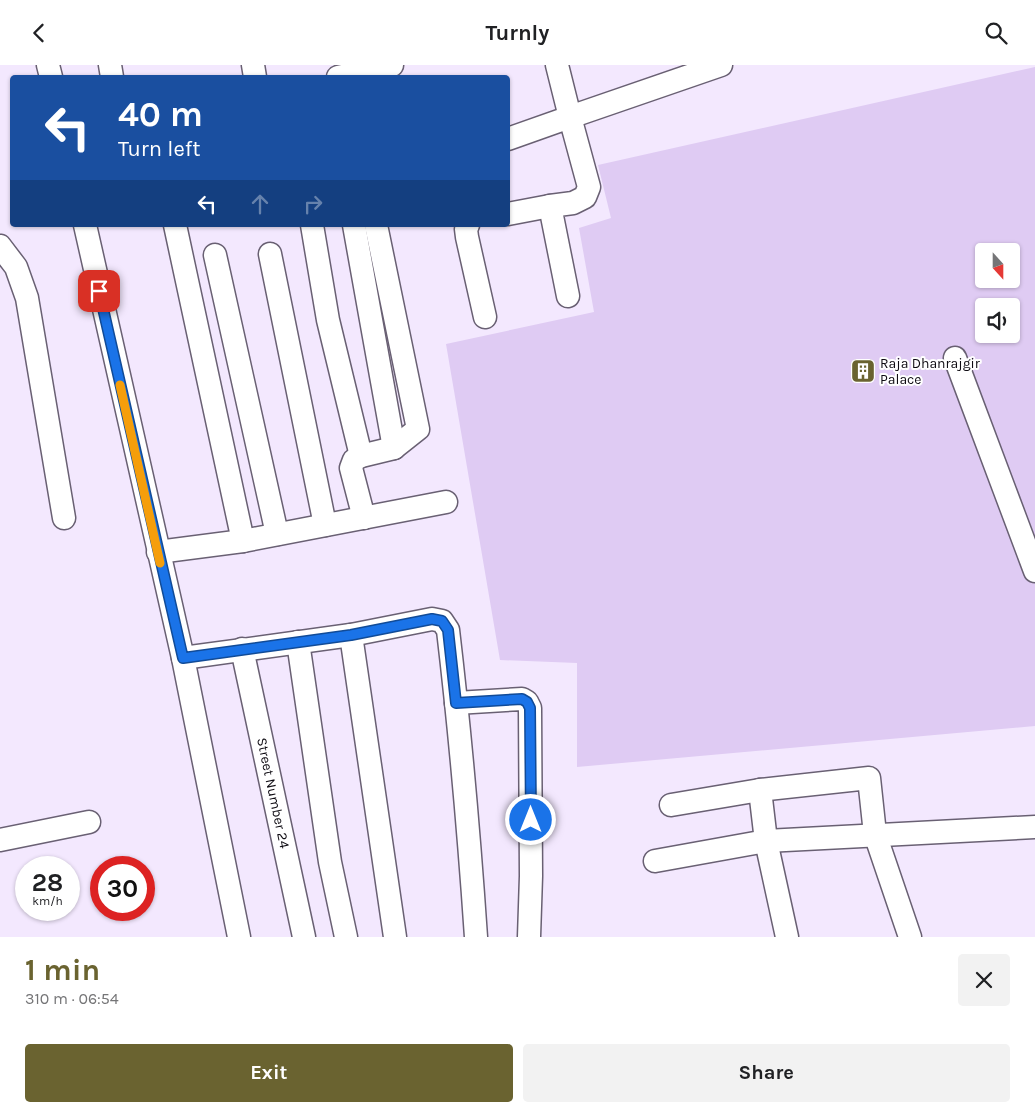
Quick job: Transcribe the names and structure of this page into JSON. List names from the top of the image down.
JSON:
{
  "streets": {
    "street": ["Street Number 24"]
  },
  "places": {
    "building": ["Raja Dhanrajgir Palace"]
  },
  "north": "bottom",
  "page": {
    "header": "Turnly",
    "turn": ["40 m", "Turn left"],
    "speed": "28 km/h",
    "limit": "30",
    "heading": ["1 min", "310 m · 06:54"],
    "buttons": ["Exit", "Share"]
  }
}
